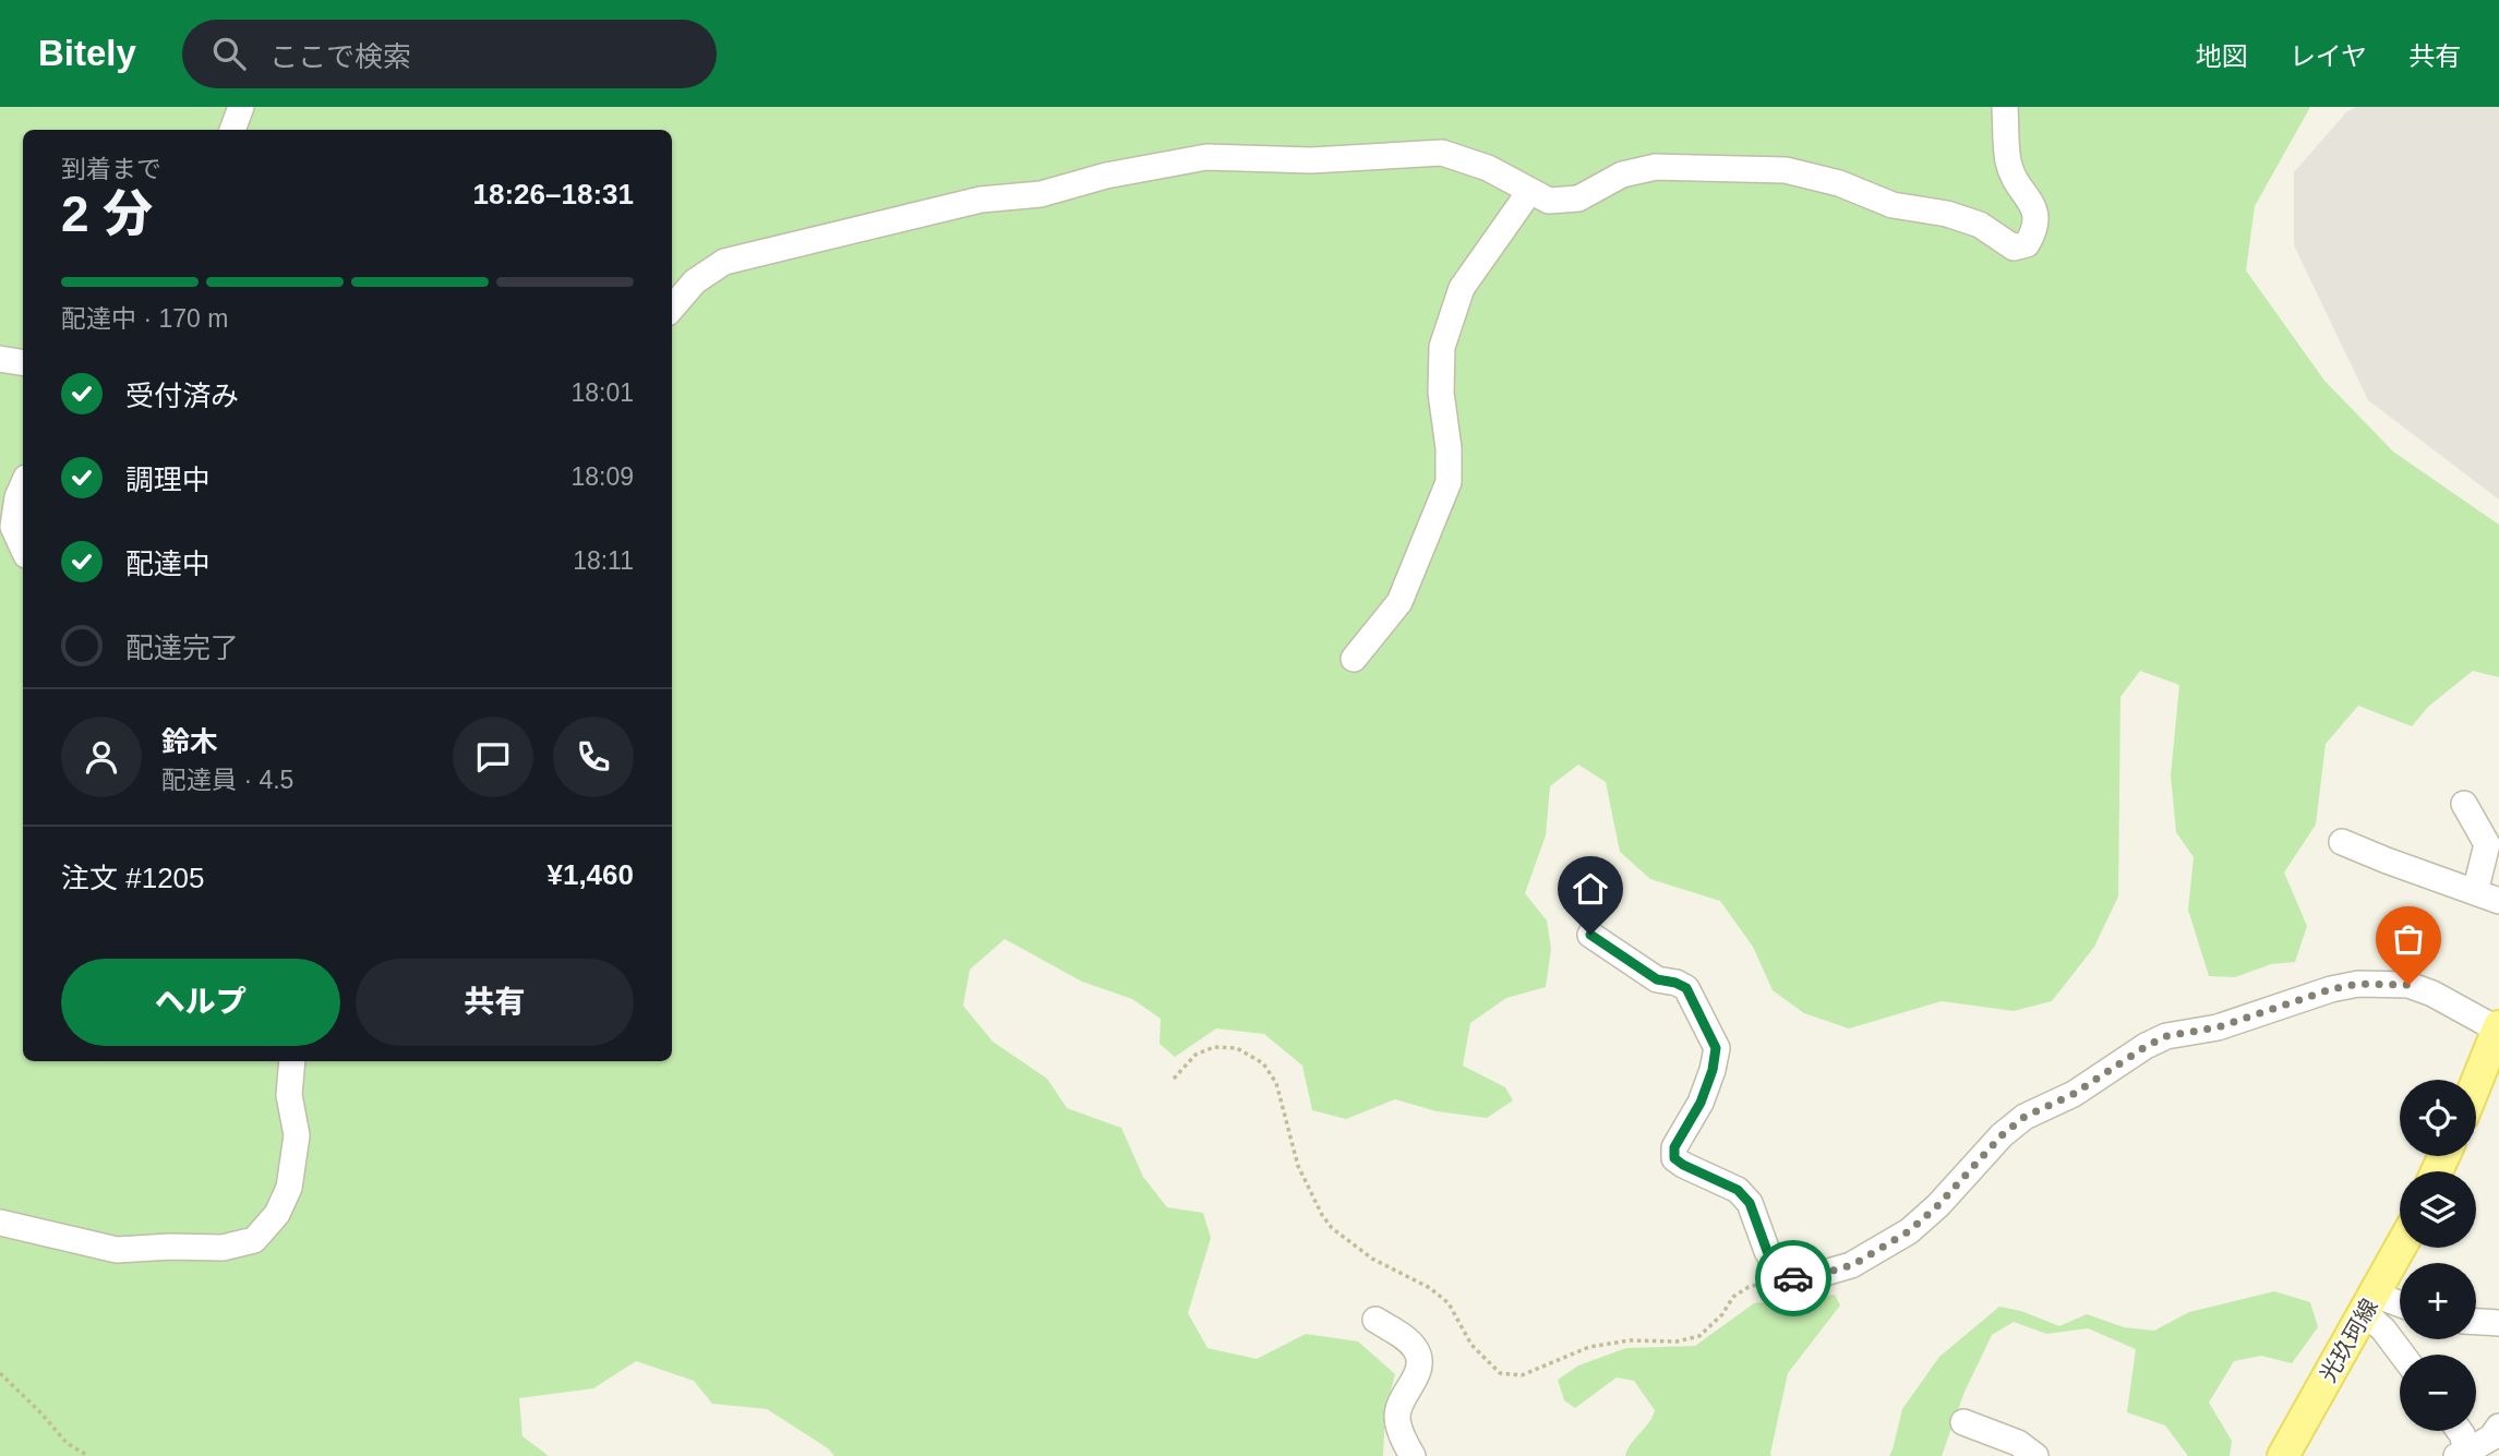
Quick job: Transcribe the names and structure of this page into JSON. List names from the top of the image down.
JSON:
{
  "streets": {
    "main road": ["光玖珂線"]
  },
  "page": {
    "header": "Bitely",
    "search": "ここで検索",
    "nav": ["地図", "レイヤ", "共有"],
    "heading": ["2 分", "到着まで", "18:26–18:31"],
    "panel": [
      "鈴木",
      "配達員 · 4.5",
      "注文 #1205",
      "¥1,460"
    ],
    "bar": "配達中 · 170 m",
    "list": [
      ["受付済み", "18:01"],
      ["調理中", "18:09"],
      ["配達中", "18:11"],
      "配達完了"
    ],
    "buttons": ["ヘルプ", "共有"],
    "map_buttons": ["+", "−"]
  }
}
